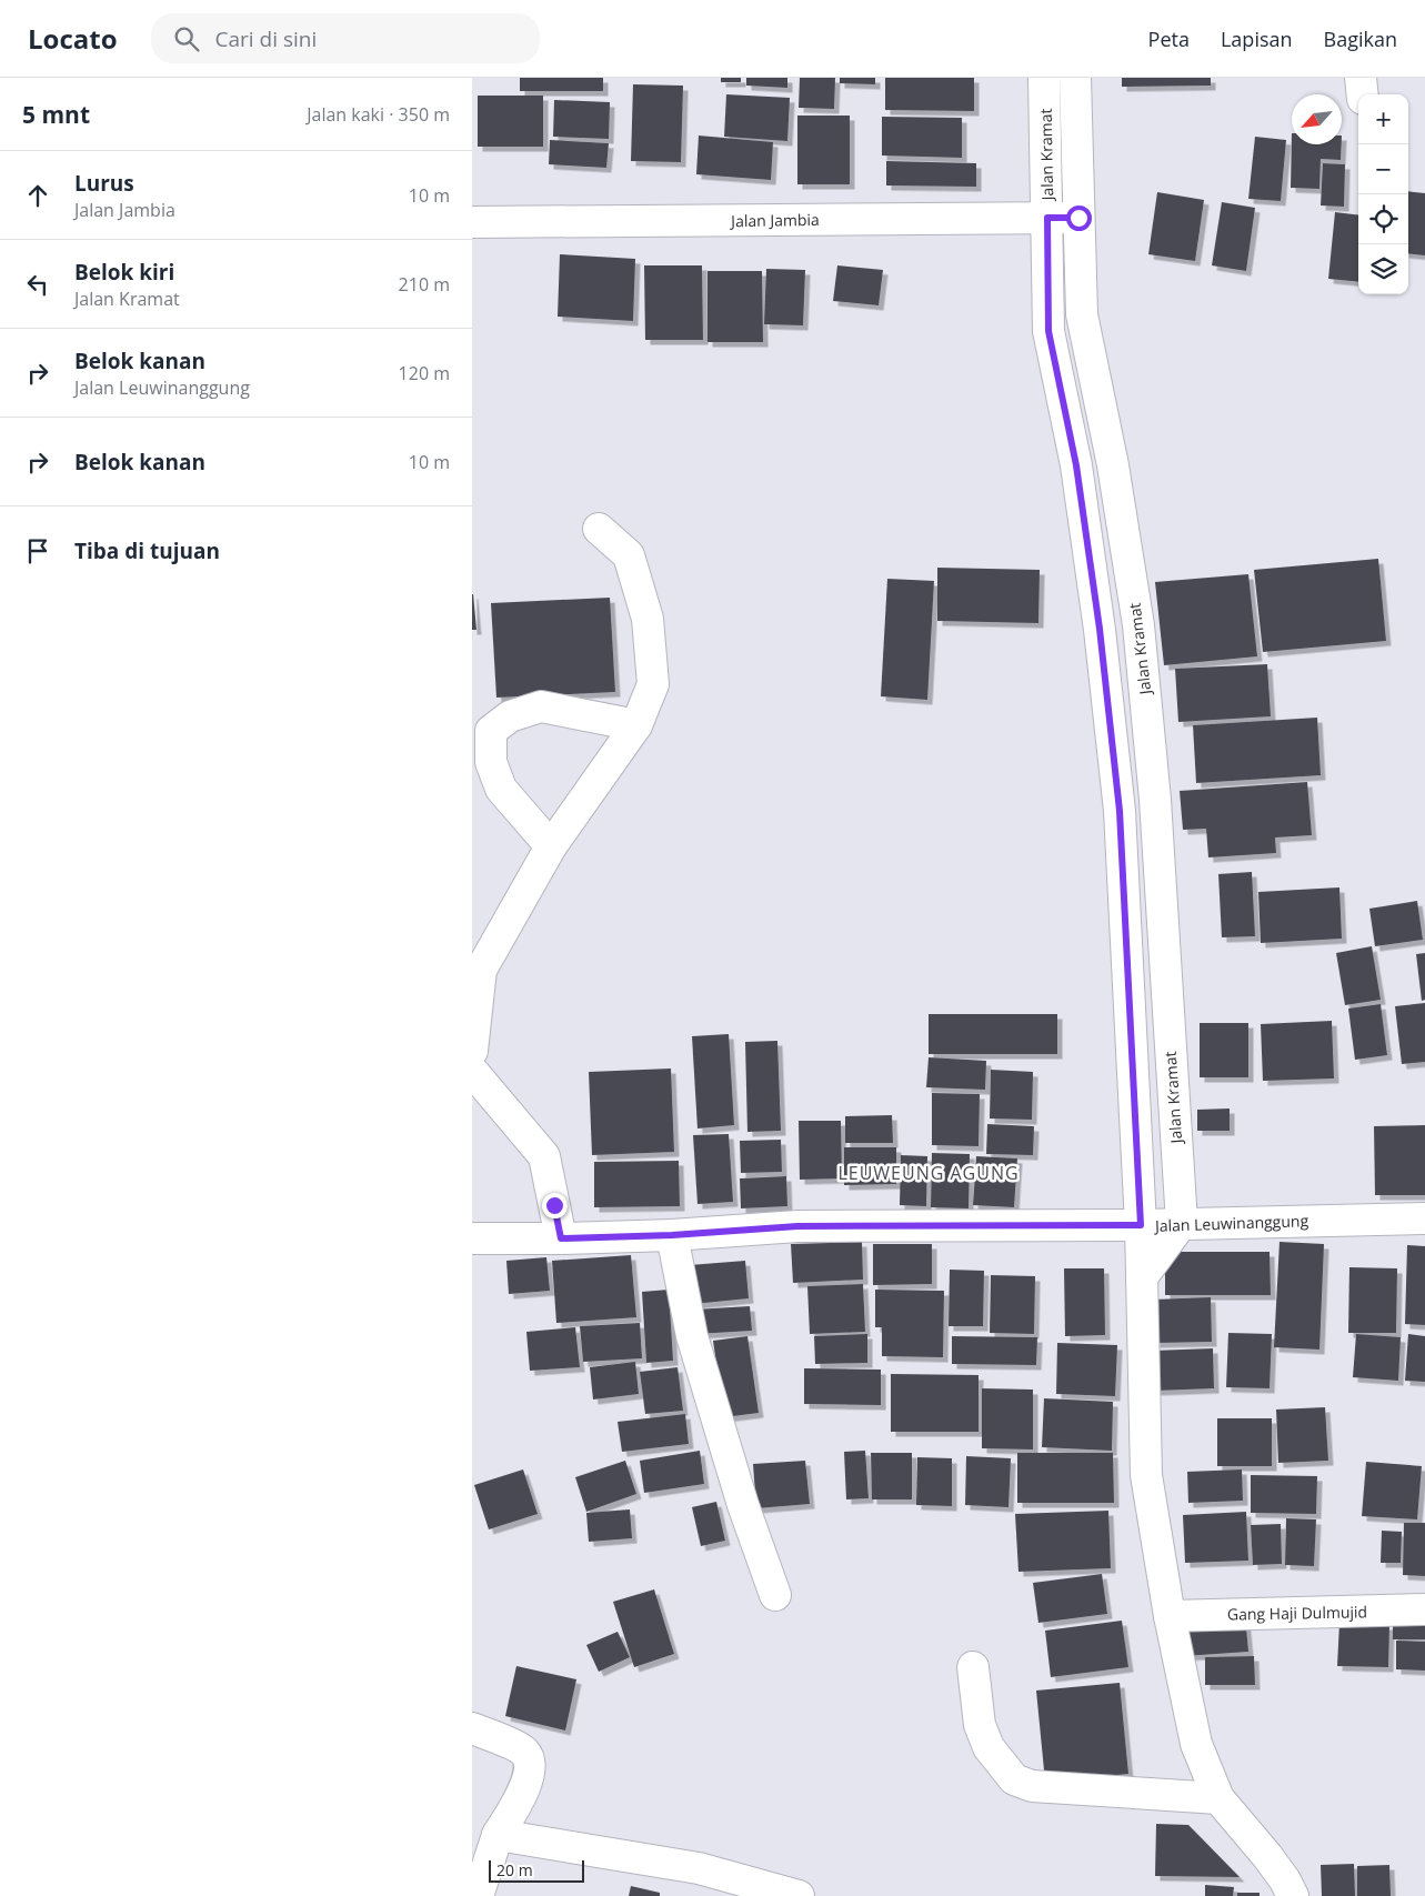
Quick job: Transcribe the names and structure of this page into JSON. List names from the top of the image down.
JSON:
{
  "streets": {
    "street": [
      "Jalan Kramat",
      "Jalan Jambia",
      "Jalan Leuwinanggung",
      "Gang Haji Dulmujid"
    ]
  },
  "crossings": [
    ["Jalan Kramat", "Jalan Jambia"],
    ["Jalan Kramat", "Jalan Leuwinanggung"],
    ["Jalan Kramat", "Gang Haji Dulmujid"]
  ],
  "districts": ["LEUWEUNG AGUNG"],
  "scale_bar": "20 m",
  "north": "bottom left",
  "page": {
    "header": "Locato",
    "search": "Cari di sini",
    "nav": ["Peta", "Lapisan", "Bagikan"],
    "heading": ["5 mnt", "Jalan kaki · 350 m"],
    "map_buttons": ["+", "−"],
    "list": [
      ["Lurus", "Jalan Jambia", "10 m"],
      ["Belok kiri", "Jalan Kramat", "210 m"],
      ["Belok kanan", "Jalan Leuwinanggung", "120 m"],
      ["Belok kanan", "10 m"],
      "Tiba di tujuan"
    ],
    "scale": "20 m"
  }
}
